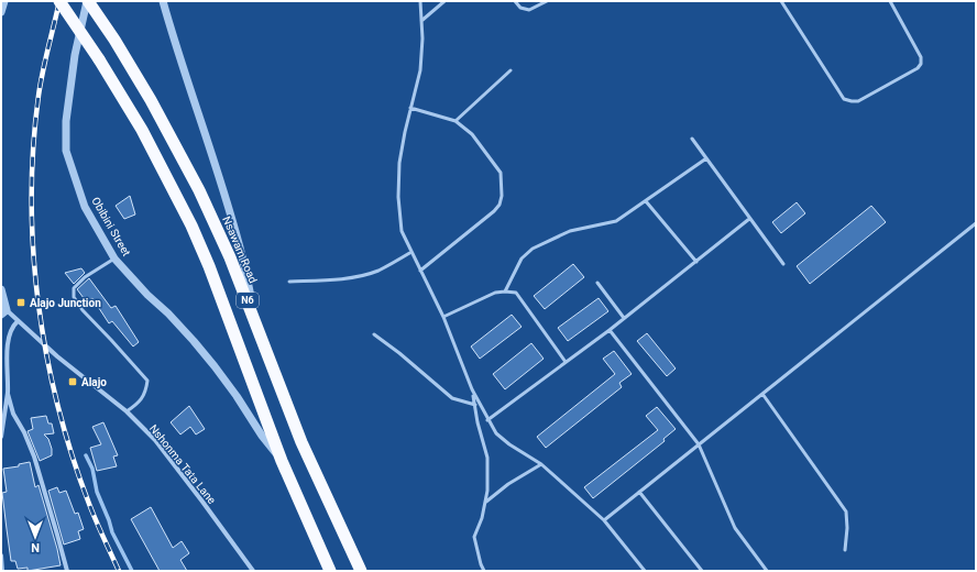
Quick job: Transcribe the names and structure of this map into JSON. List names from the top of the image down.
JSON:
{
  "streets": {
    "highway": ["Nsawam Road", "N6"],
    "street": ["Obibini Street", "Nshonma Tata Lane"]
  },
  "crossings": [
    ["Obibini Street", "Nsawam Road"],
    ["Obibini Street", "N6"]
  ],
  "places": {
    "transit": ["Alajo Junction", "Alajo"]
  },
  "north": "bottom"
}
